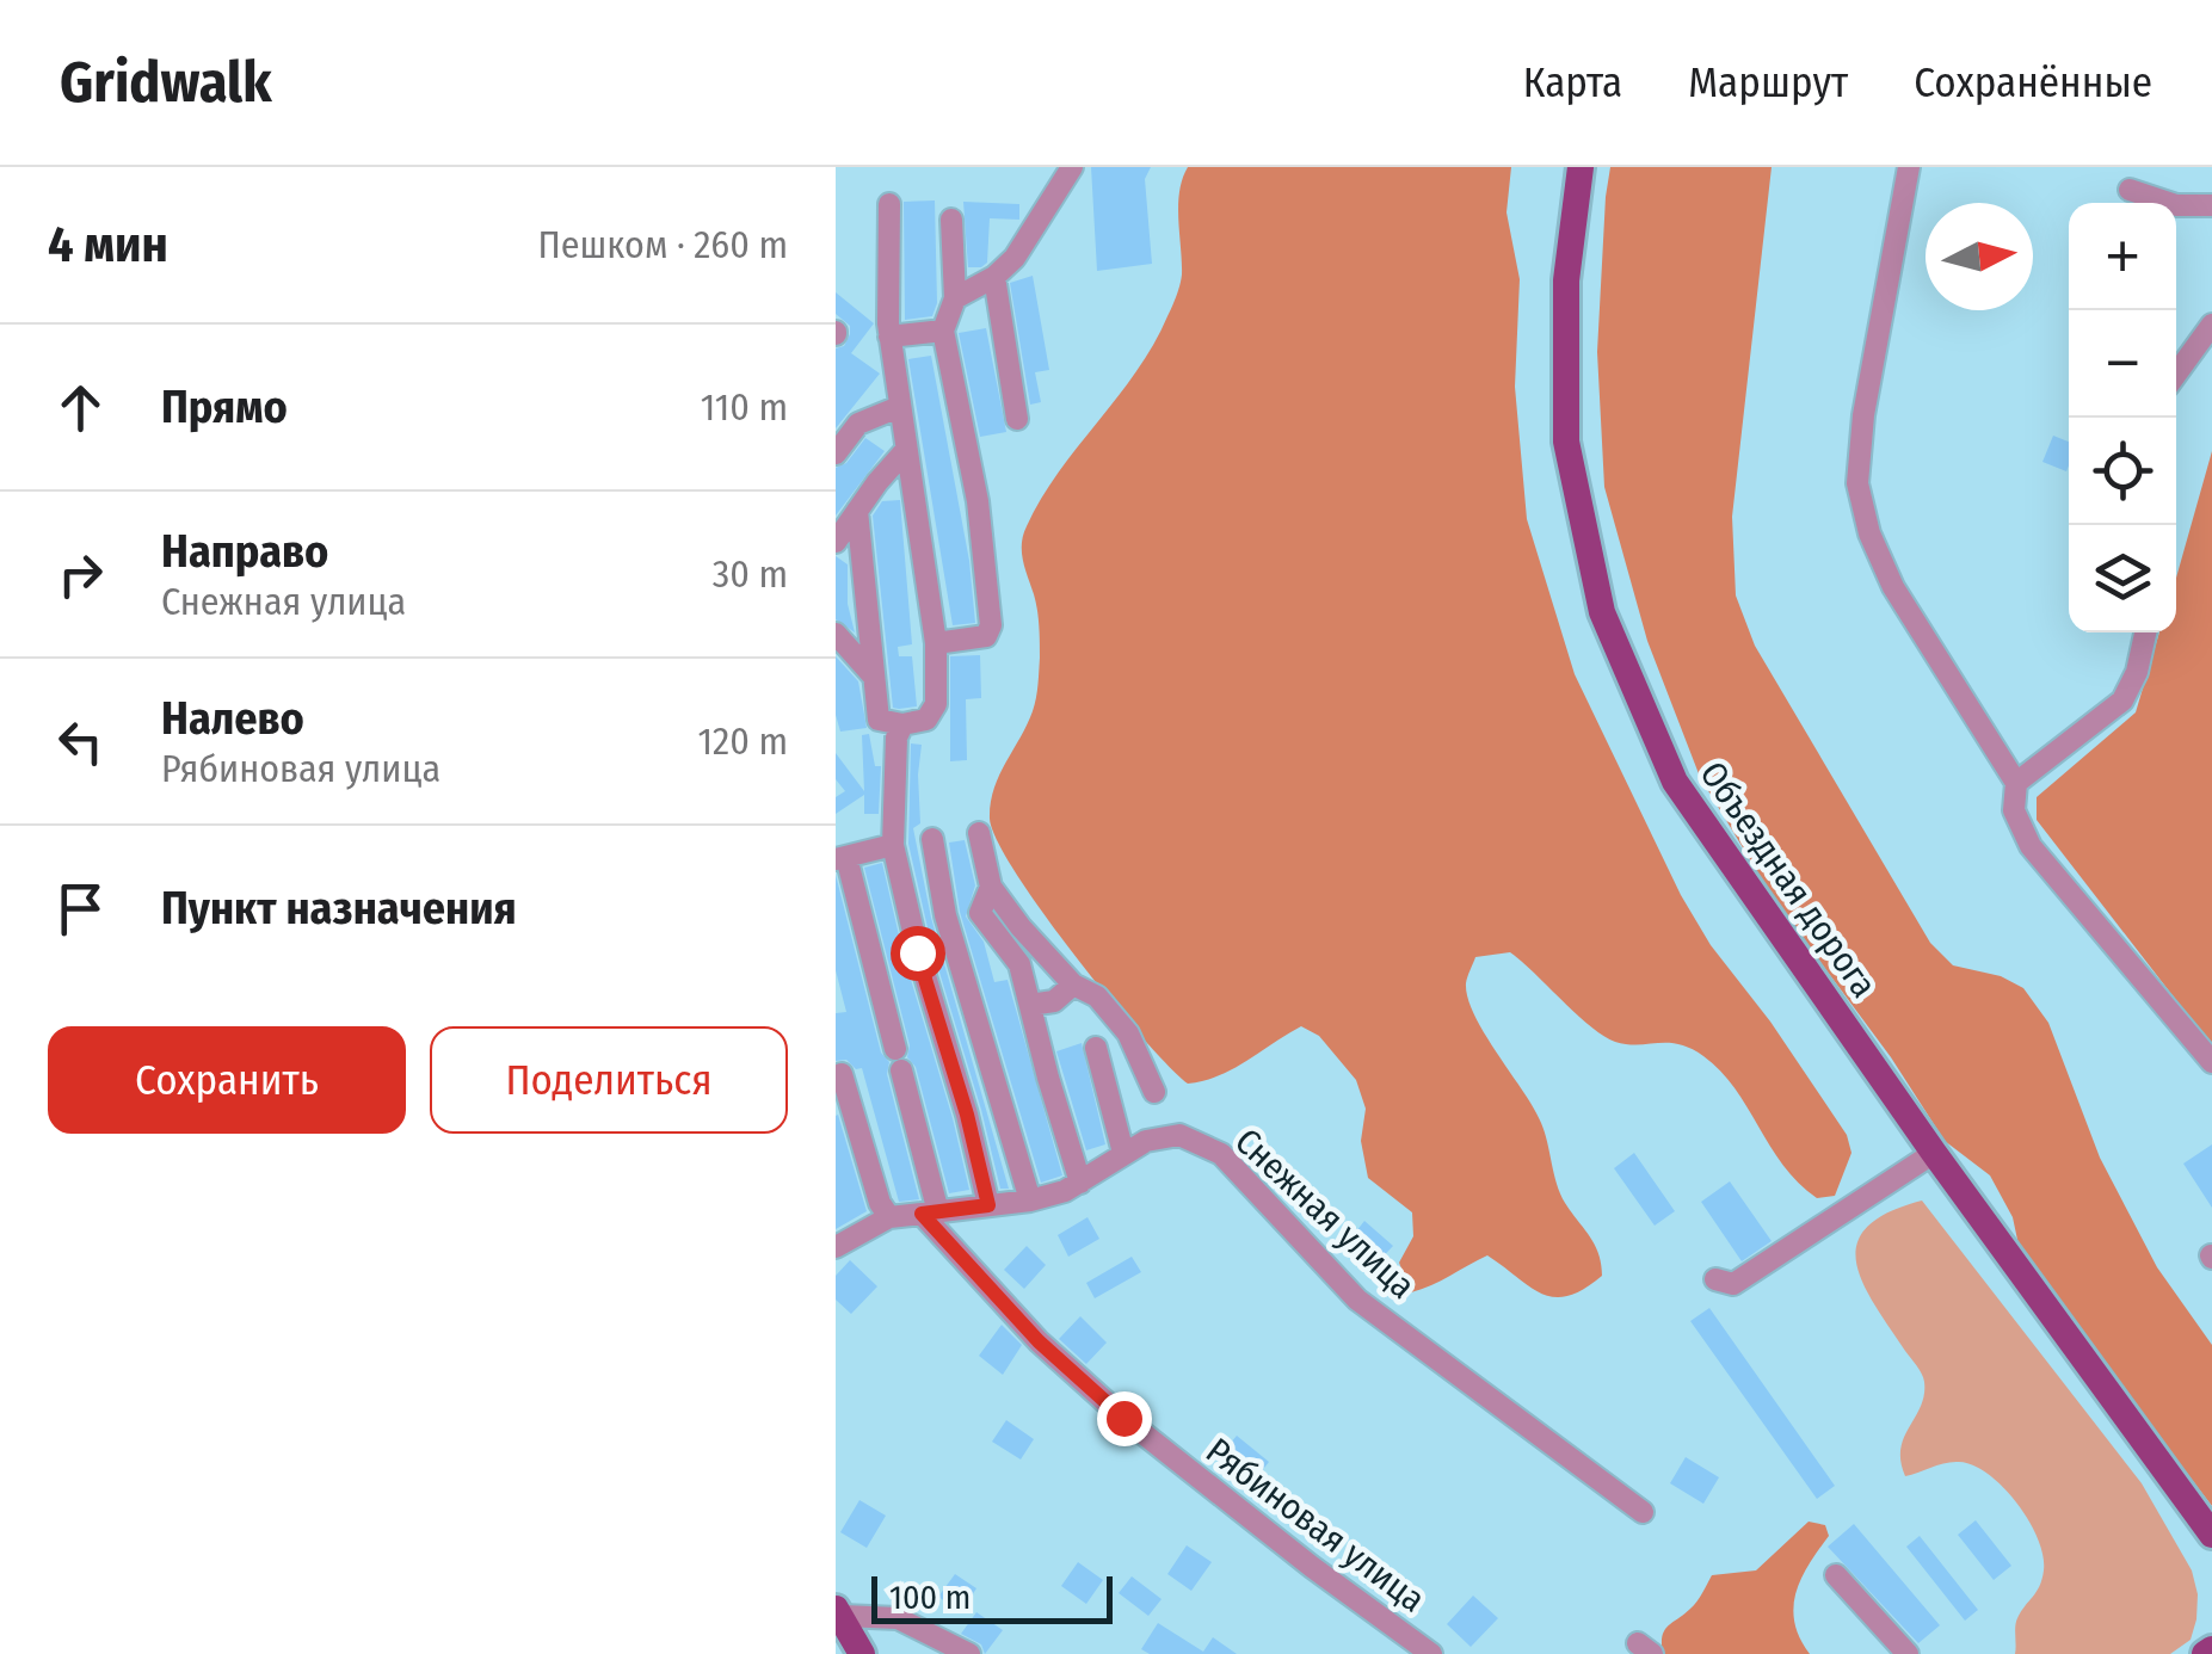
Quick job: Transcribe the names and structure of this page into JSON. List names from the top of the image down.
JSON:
{
  "streets": {
    "main road": ["Объездная дорога"],
    "street": ["Снежная улица", "Рябиновая улица"]
  },
  "crossings": [
    ["Снежная улица", "Рябиновая улица"]
  ],
  "scale_bar": "100 m",
  "north": "right",
  "page": {
    "header": "Gridwalk",
    "nav": ["Карта", "Маршрут", "Сохранённые"],
    "heading": ["4 мин", "Пешком · 260 m"],
    "map_buttons": ["+", "−"],
    "list": [
      ["Прямо", "110 m"],
      ["Направо", "Снежная улица", "30 m"],
      ["Налево", "Рябиновая улица", "120 m"],
      "Пункт назначения"
    ],
    "buttons": ["Сохранить", "Поделиться"],
    "scale": "100 m"
  }
}
